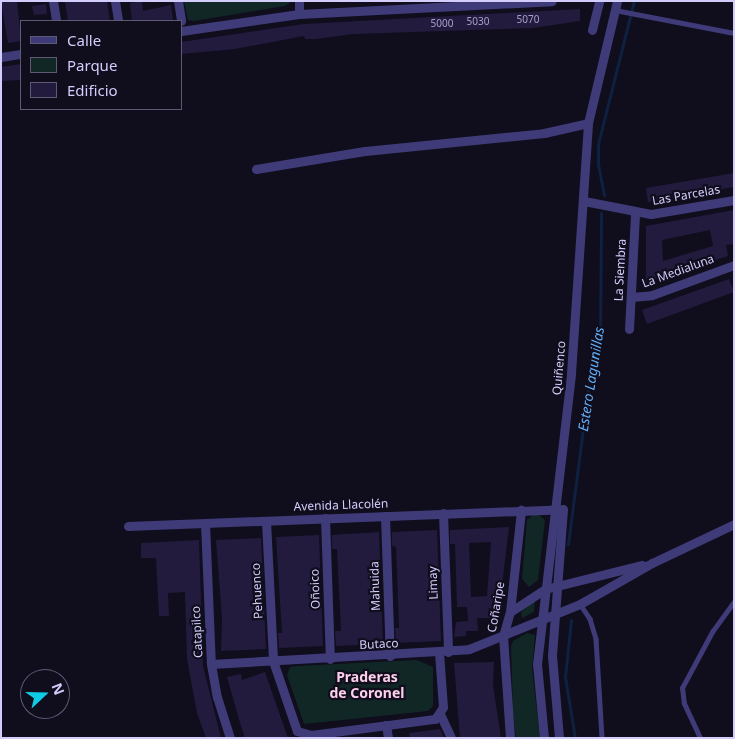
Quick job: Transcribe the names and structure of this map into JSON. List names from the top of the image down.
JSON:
{
  "streets": {
    "street": [
      "Las Parcelas",
      "La Siembra",
      "La Medialuna",
      "Quiñenco",
      "Avenida Llacolén",
      "Limay",
      "Mahuida",
      "Oñoico",
      "Pehuenco",
      "Coñaripe",
      "Catapilco",
      "Butaco"
    ]
  },
  "crossings": [
    ["Las Parcelas", "La Siembra"],
    ["Las Parcelas", "Quiñenco"],
    ["La Siembra", "La Medialuna"],
    ["Quiñenco", "Avenida Llacolén"],
    ["Quiñenco", "Butaco"],
    ["Avenida Llacolén", "Limay"],
    ["Avenida Llacolén", "Mahuida"],
    ["Avenida Llacolén", "Oñoico"],
    ["Avenida Llacolén", "Pehuenco"],
    ["Avenida Llacolén", "Coñaripe"],
    ["Avenida Llacolén", "Catapilco"],
    ["Limay", "Butaco"],
    ["Mahuida", "Butaco"],
    ["Oñoico", "Butaco"],
    ["Pehuenco", "Butaco"],
    ["Coñaripe", "Butaco"],
    ["Catapilco", "Butaco"]
  ],
  "districts": ["Praderas de Coronel"],
  "water": ["Estero Lagunillas"],
  "house_numbers": ["5070", "5030", "5000"],
  "legend": ["Calle", "Parque", "Edificio"],
  "north": "right"
}
